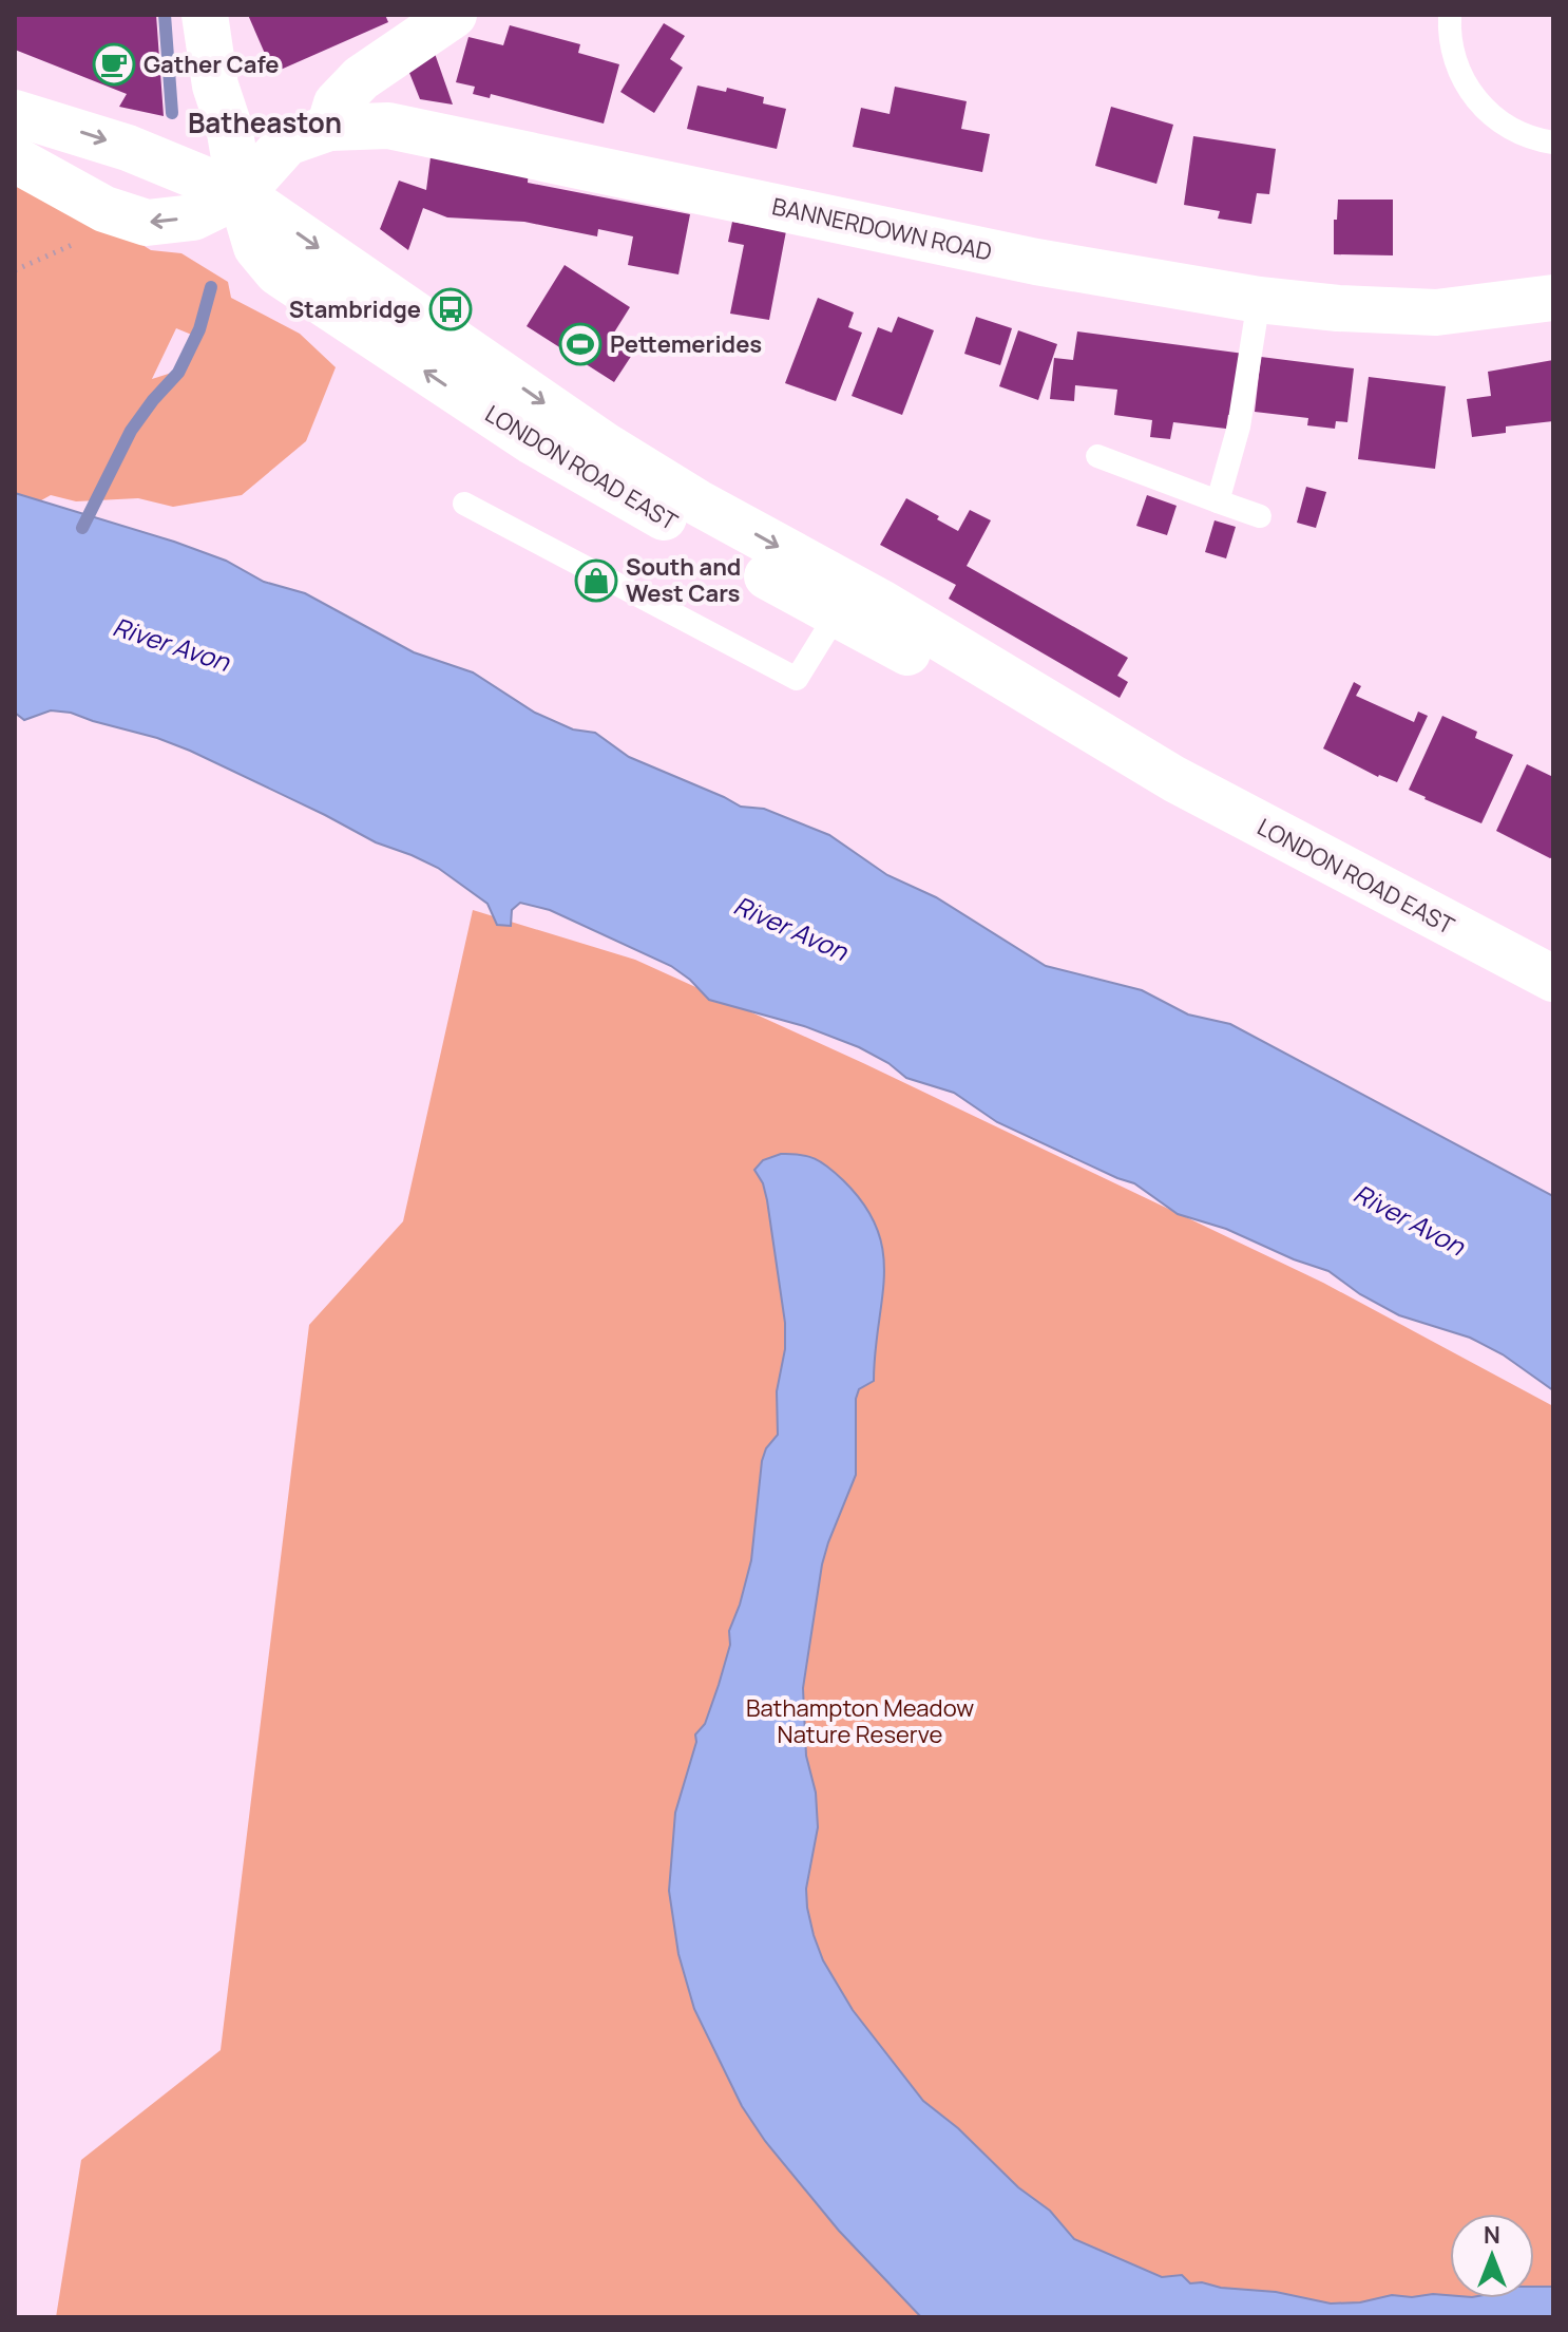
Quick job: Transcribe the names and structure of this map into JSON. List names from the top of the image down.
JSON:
{
  "streets": {
    "street": ["BANNERDOWN ROAD", "LONDON ROAD EAST"]
  },
  "crossings": [
    ["BANNERDOWN ROAD", "LONDON ROAD EAST"]
  ],
  "districts": ["Batheaston"],
  "water": ["River Avon"],
  "parks": ["Bathampton Meadow Nature Reserve"],
  "places": {
    "cafe": ["Gather Cafe"],
    "bus stop": ["Stambridge"],
    "sports": ["Pettemerides"],
    "shop": ["South and West Cars"]
  },
  "north": "top"
}
